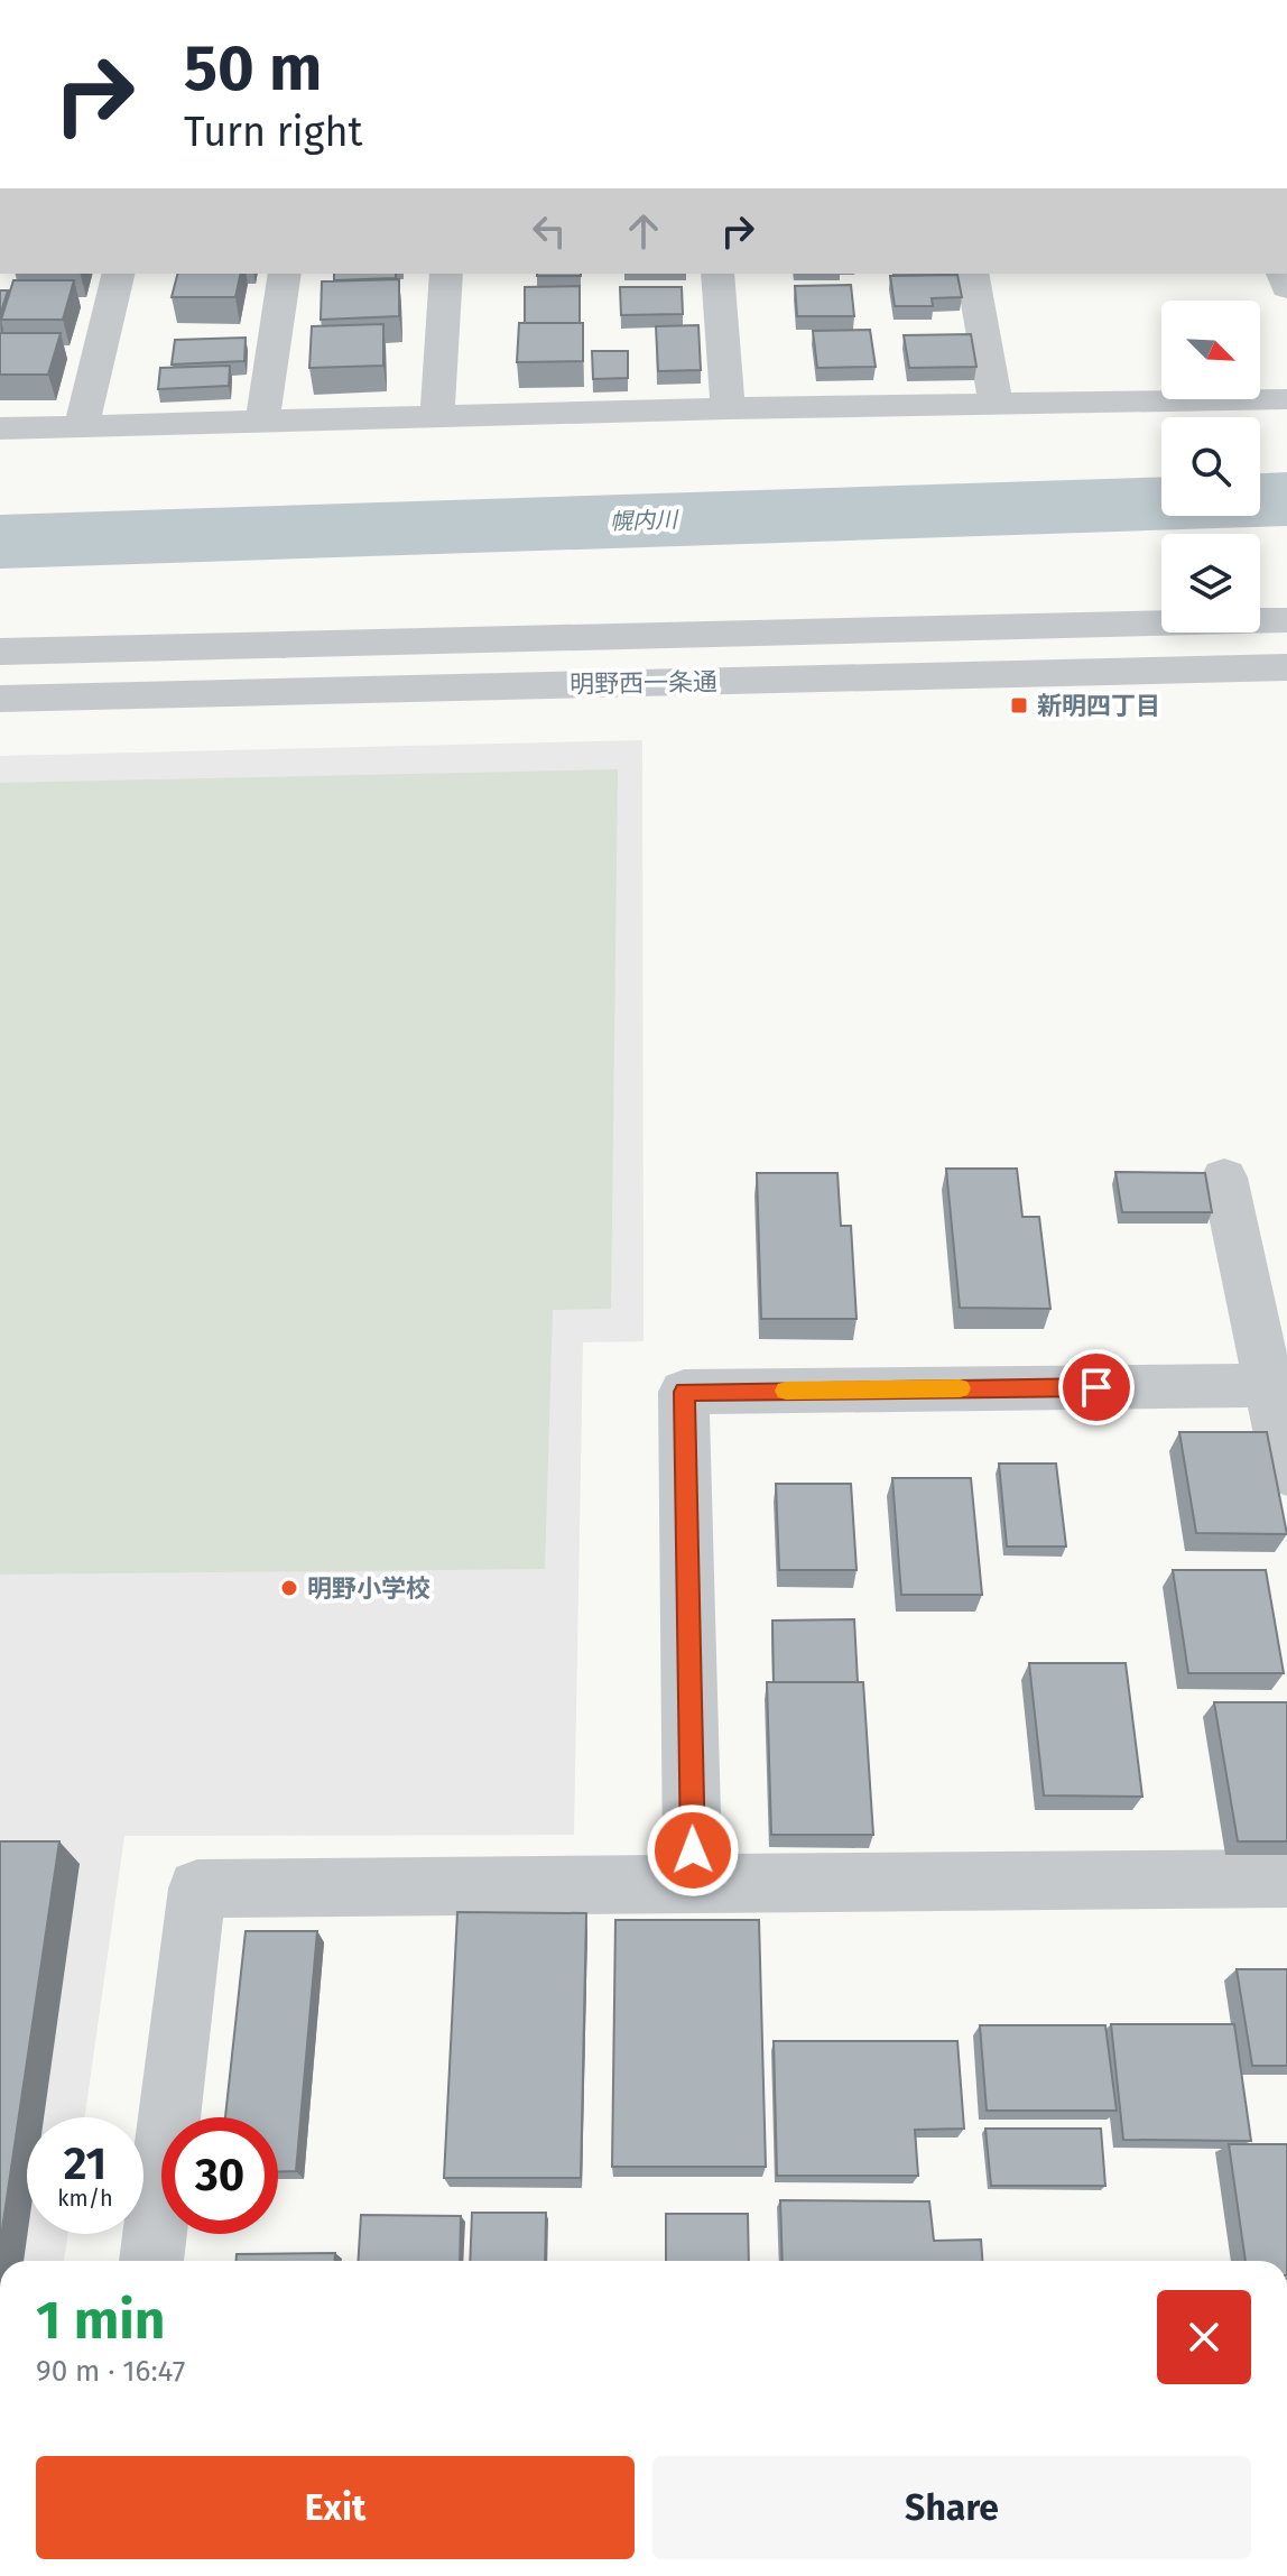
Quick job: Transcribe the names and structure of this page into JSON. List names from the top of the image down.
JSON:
{
  "streets": {
    "street": ["明野西一条通"]
  },
  "water": ["幌内川"],
  "places": {
    "transit": ["新明四丁目"],
    "other": ["明野小学校"]
  },
  "north": "bottom right",
  "page": {
    "turn": ["50 m", "Turn right"],
    "speed": "21 km/h",
    "limit": "30",
    "heading": ["1 min", "90 m · 16:47"],
    "buttons": ["Exit", "Share"]
  }
}
